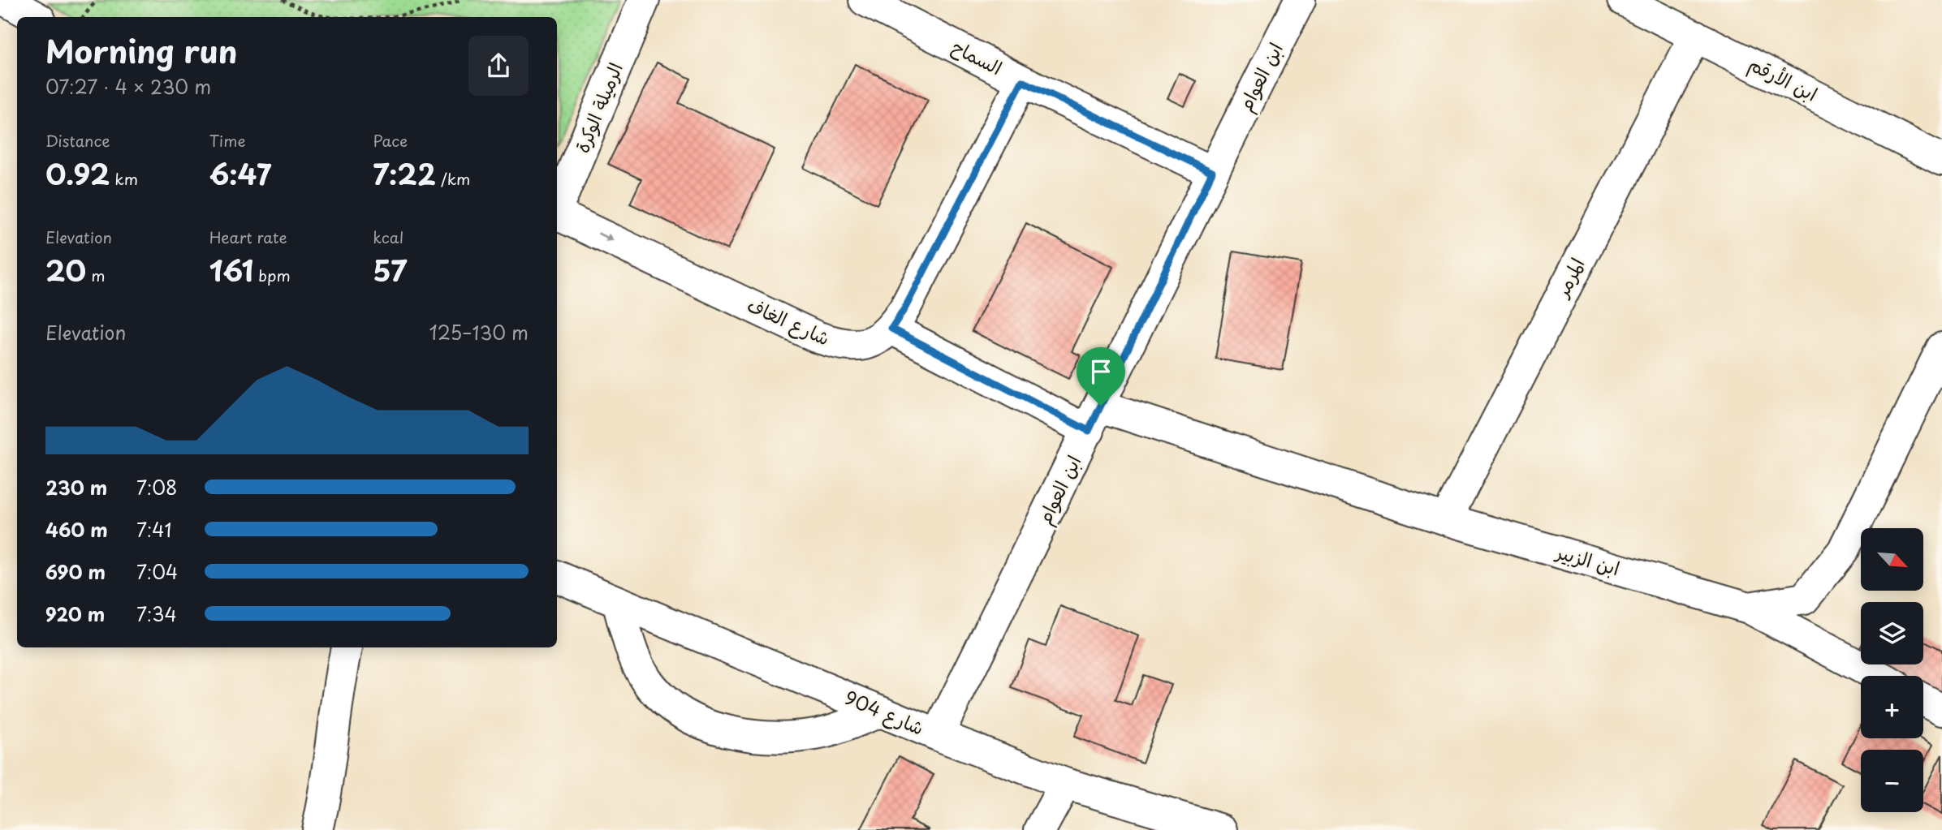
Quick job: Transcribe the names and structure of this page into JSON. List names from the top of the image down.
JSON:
{
  "streets": {
    "street": [
      "السماح",
      "ابن العوام",
      "ابن الأرقم",
      "الرميلة الوكرة",
      "المرمر",
      "شارع الغاف",
      "ابن الزبير",
      "شارع 904"
    ]
  },
  "crossings": [
    ["السماح", "ابن العوام"],
    ["السماح", "شارع الغاف"],
    ["ابن العوام", "ابن الزبير"],
    ["ابن العوام", "شارع 904"],
    ["ابن الأرقم", "المرمر"],
    ["المرمر", "ابن الزبير"],
    ["شارع الغاف", "ابن الزبير"]
  ],
  "one_way": ["شارع الغاف"],
  "north": "bottom right",
  "page": {
    "heading": ["Morning run", "07:27 · 4 × 230 m"],
    "stats": [
      ["Distance", "0.92 km"],
      ["Time", "6:47"],
      ["Pace", "7:22 /km"],
      ["Elevation", "20 m"],
      ["Heart rate", "161 bpm"],
      ["kcal", "57"]
    ],
    "chart": ["Elevation", "125–130 m"],
    "list": [
      {
        "name": "230 m",
        "note": "7:08"
      },
      {
        "name": "460 m",
        "note": "7:41"
      },
      {
        "name": "690 m",
        "note": "7:04"
      },
      {
        "name": "920 m",
        "note": "7:34"
      }
    ],
    "map_buttons": ["+", "−"]
  }
}
